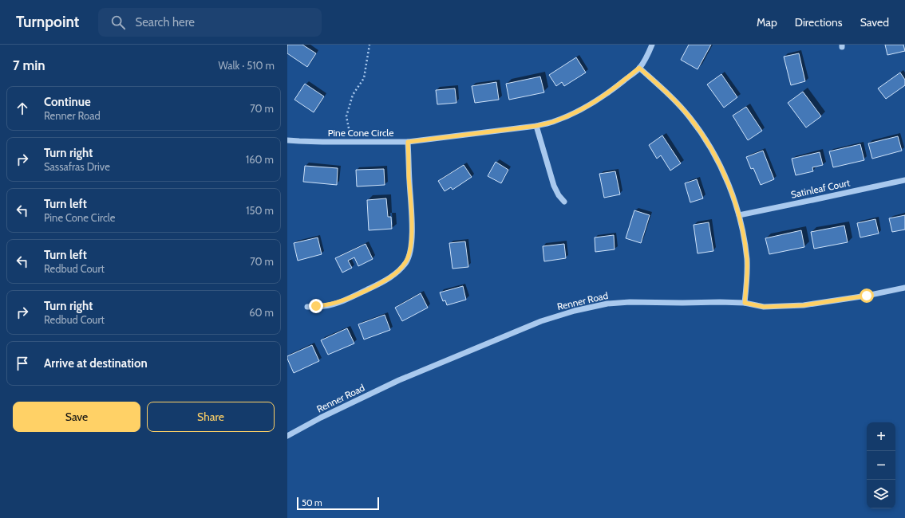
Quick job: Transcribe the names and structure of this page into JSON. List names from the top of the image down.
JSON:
{
  "streets": {
    "street": ["Pine Cone Circle", "Satinleaf Court", "Renner Road"]
  },
  "scale_bar": "50 m",
  "page": {
    "header": "Turnpoint",
    "search": "Search here",
    "nav": ["Map", "Directions", "Saved"],
    "heading": ["7 min", "Walk · 510 m"],
    "list": [
      ["Continue", "Renner Road", "70 m"],
      ["Turn right", "Sassafras Drive", "160 m"],
      ["Turn left", "Pine Cone Circle", "150 m"],
      ["Turn left", "Redbud Court", "70 m"],
      ["Turn right", "Redbud Court", "60 m"],
      "Arrive at destination"
    ],
    "buttons": ["Save", "Share"],
    "map_buttons": ["+", "−"],
    "scale": "50 m"
  }
}
